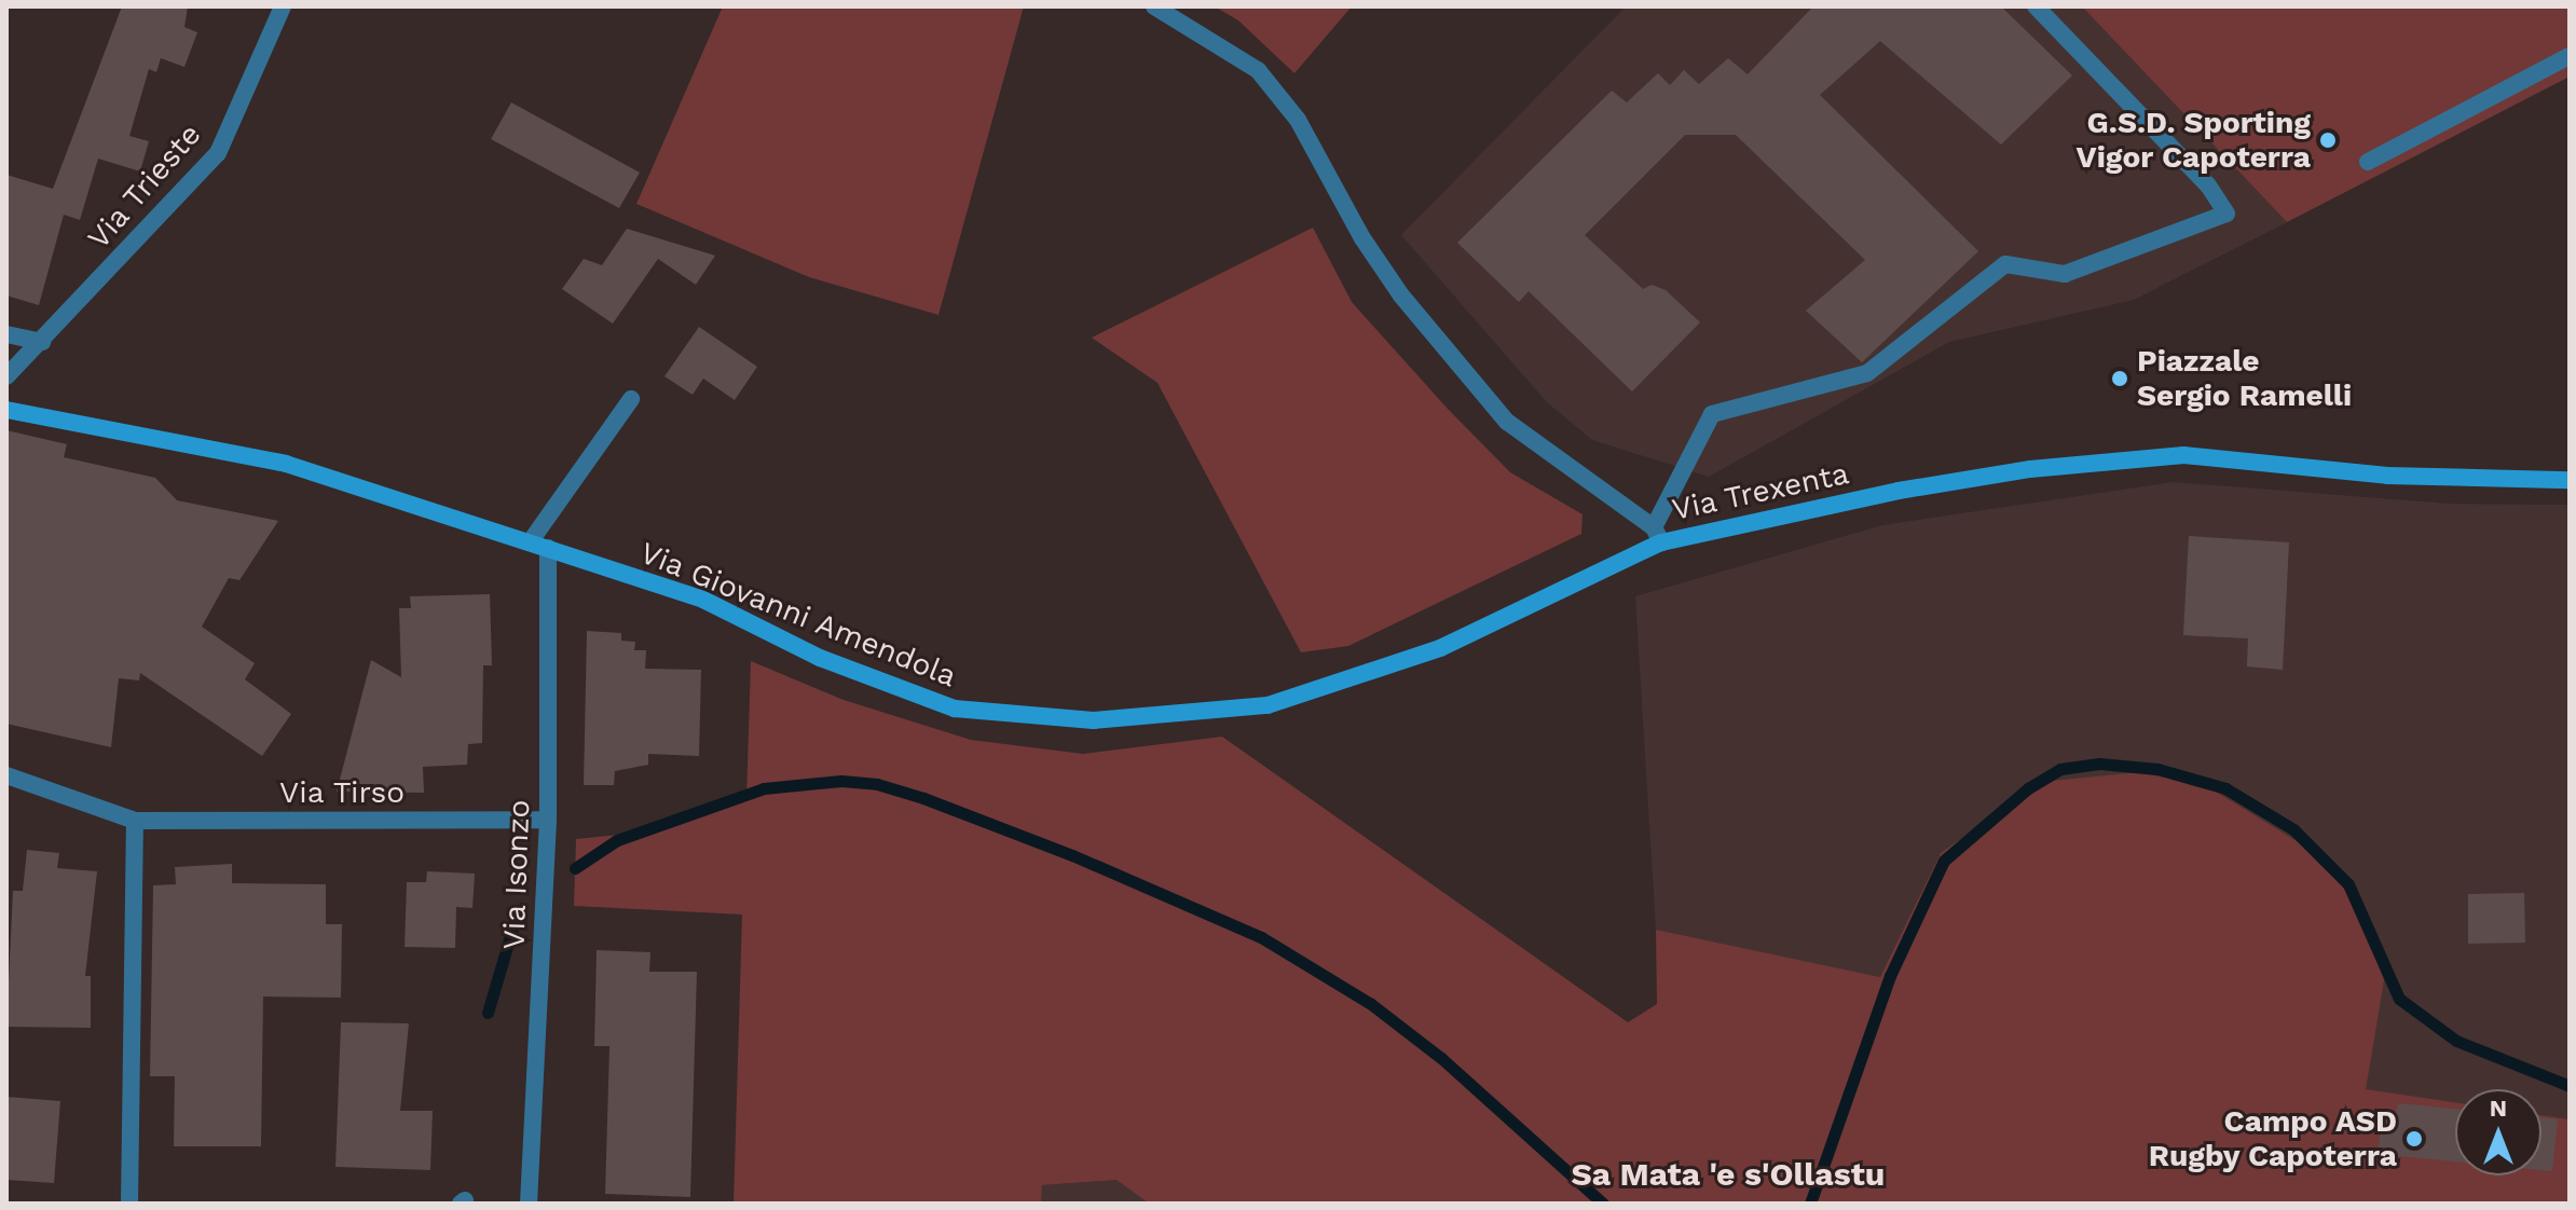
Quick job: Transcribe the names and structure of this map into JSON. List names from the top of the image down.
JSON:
{
  "streets": {
    "street": [
      "Via Trieste",
      "Via Trexenta",
      "Via Giovanni Amendola",
      "Via Tirso",
      "Via Isonzo"
    ]
  },
  "crossings": [
    ["Via Trexenta", "Via Giovanni Amendola"],
    ["Via Giovanni Amendola", "Via Isonzo"],
    ["Via Tirso", "Via Isonzo"]
  ],
  "districts": ["Sa Mata 'e s'Ollastu"],
  "places": ["G.S.D. Sporting Vigor Capoterra", "Piazzale Sergio Ramelli", "Campo ASD Rugby Capoterra"],
  "north": "top"
}
